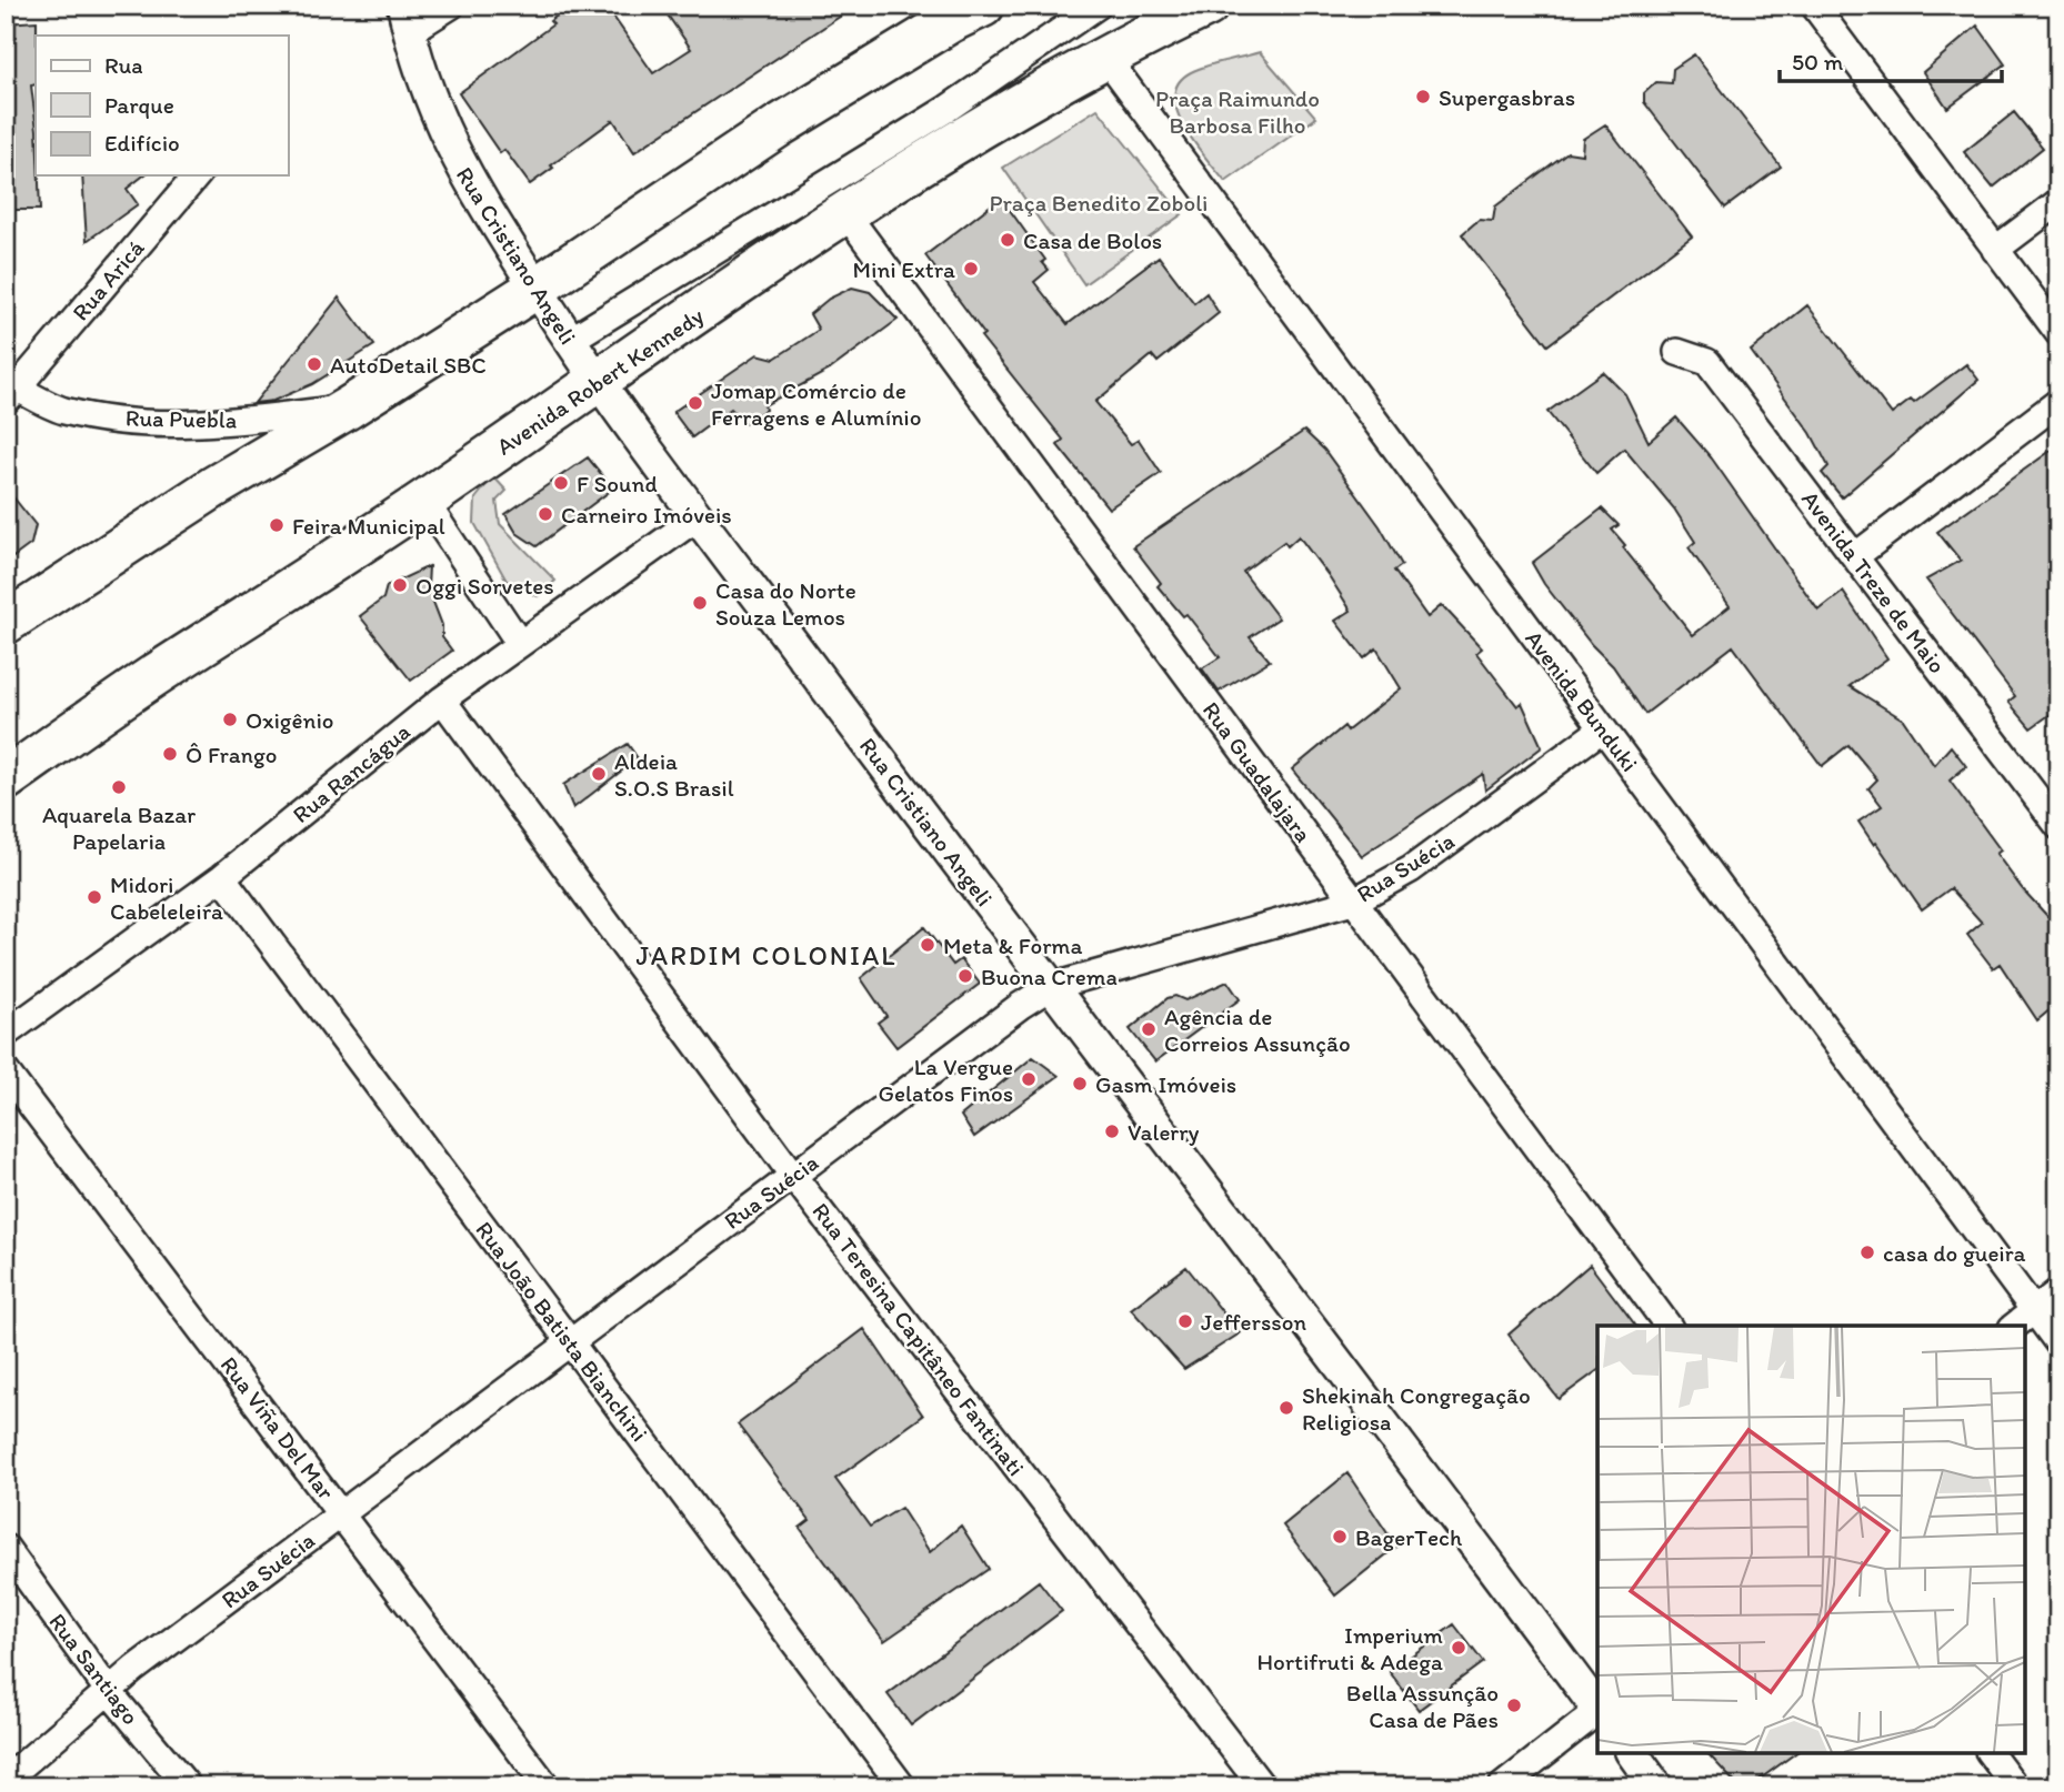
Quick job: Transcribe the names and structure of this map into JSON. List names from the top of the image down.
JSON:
{
  "streets": {
    "main road": ["Avenida Robert Kennedy"],
    "street": [
      "Rua Cristiano Angeli",
      "Rua Aricá",
      "Rua Puebla",
      "Avenida Treze de Maio",
      "Avenida Bunduki",
      "Rua Guadalajara",
      "Rua Rancágua",
      "Rua Suécia",
      "Rua João Batista Bianchini",
      "Rua Teresina Capitâneo Fantinati",
      "Rua Viña Del Mar",
      "Rua Santiago"
    ]
  },
  "crossings": [
    ["Rua Cristiano Angeli", "Avenida Robert Kennedy"],
    ["Rua Cristiano Angeli", "Rua Rancágua"],
    ["Rua Cristiano Angeli", "Rua Suécia"],
    ["Rua Aricá", "Rua Puebla"],
    ["Avenida Robert Kennedy", "Avenida Bunduki"],
    ["Avenida Robert Kennedy", "Rua Guadalajara"],
    ["Avenida Bunduki", "Rua Suécia"],
    ["Rua Guadalajara", "Rua Suécia"],
    ["Rua Rancágua", "Rua João Batista Bianchini"],
    ["Rua Rancágua", "Rua Teresina Capitâneo Fantinati"],
    ["Rua Suécia", "Rua João Batista Bianchini"],
    ["Rua Suécia", "Rua Teresina Capitâneo Fantinati"],
    ["Rua Suécia", "Rua Viña Del Mar"],
    ["Rua Suécia", "Rua Santiago"]
  ],
  "districts": ["JARDIM COLONIAL"],
  "parks": ["Praça Raimundo Barbosa Filho", "Praça Benedito Zoboli"],
  "places": [
    "Supergasbras",
    "Casa de Bolos",
    "Mini Extra",
    "AutoDetail SBC",
    "Jomap Comércio de Ferragens e Alumínio",
    "F Sound",
    "Carneiro Imóveis",
    "Feira Municipal",
    "Oggi Sorvetes",
    "Casa do Norte Souza Lemos",
    "Oxigênio",
    "Ô Frango",
    "Aldeia S.O.S Brasil",
    "Aquarela Bazar Papelaria",
    "Midori Cabeleleira",
    "Meta & Forma",
    "Buona Crema",
    "Agência de Correios Assunção",
    "La Vergue Gelatos Finos",
    "Gasm Imóveis",
    "Valerry",
    "casa do gueira",
    "Jeffersson",
    "Shekinah Congregação Religiosa",
    "BagerTech",
    "Imperium Hortifruti & Adega",
    "Bella Assunção Casa de Pães"
  ],
  "legend": ["Rua", "Parque", "Edifício"],
  "scale_bar": "50 m"
}
